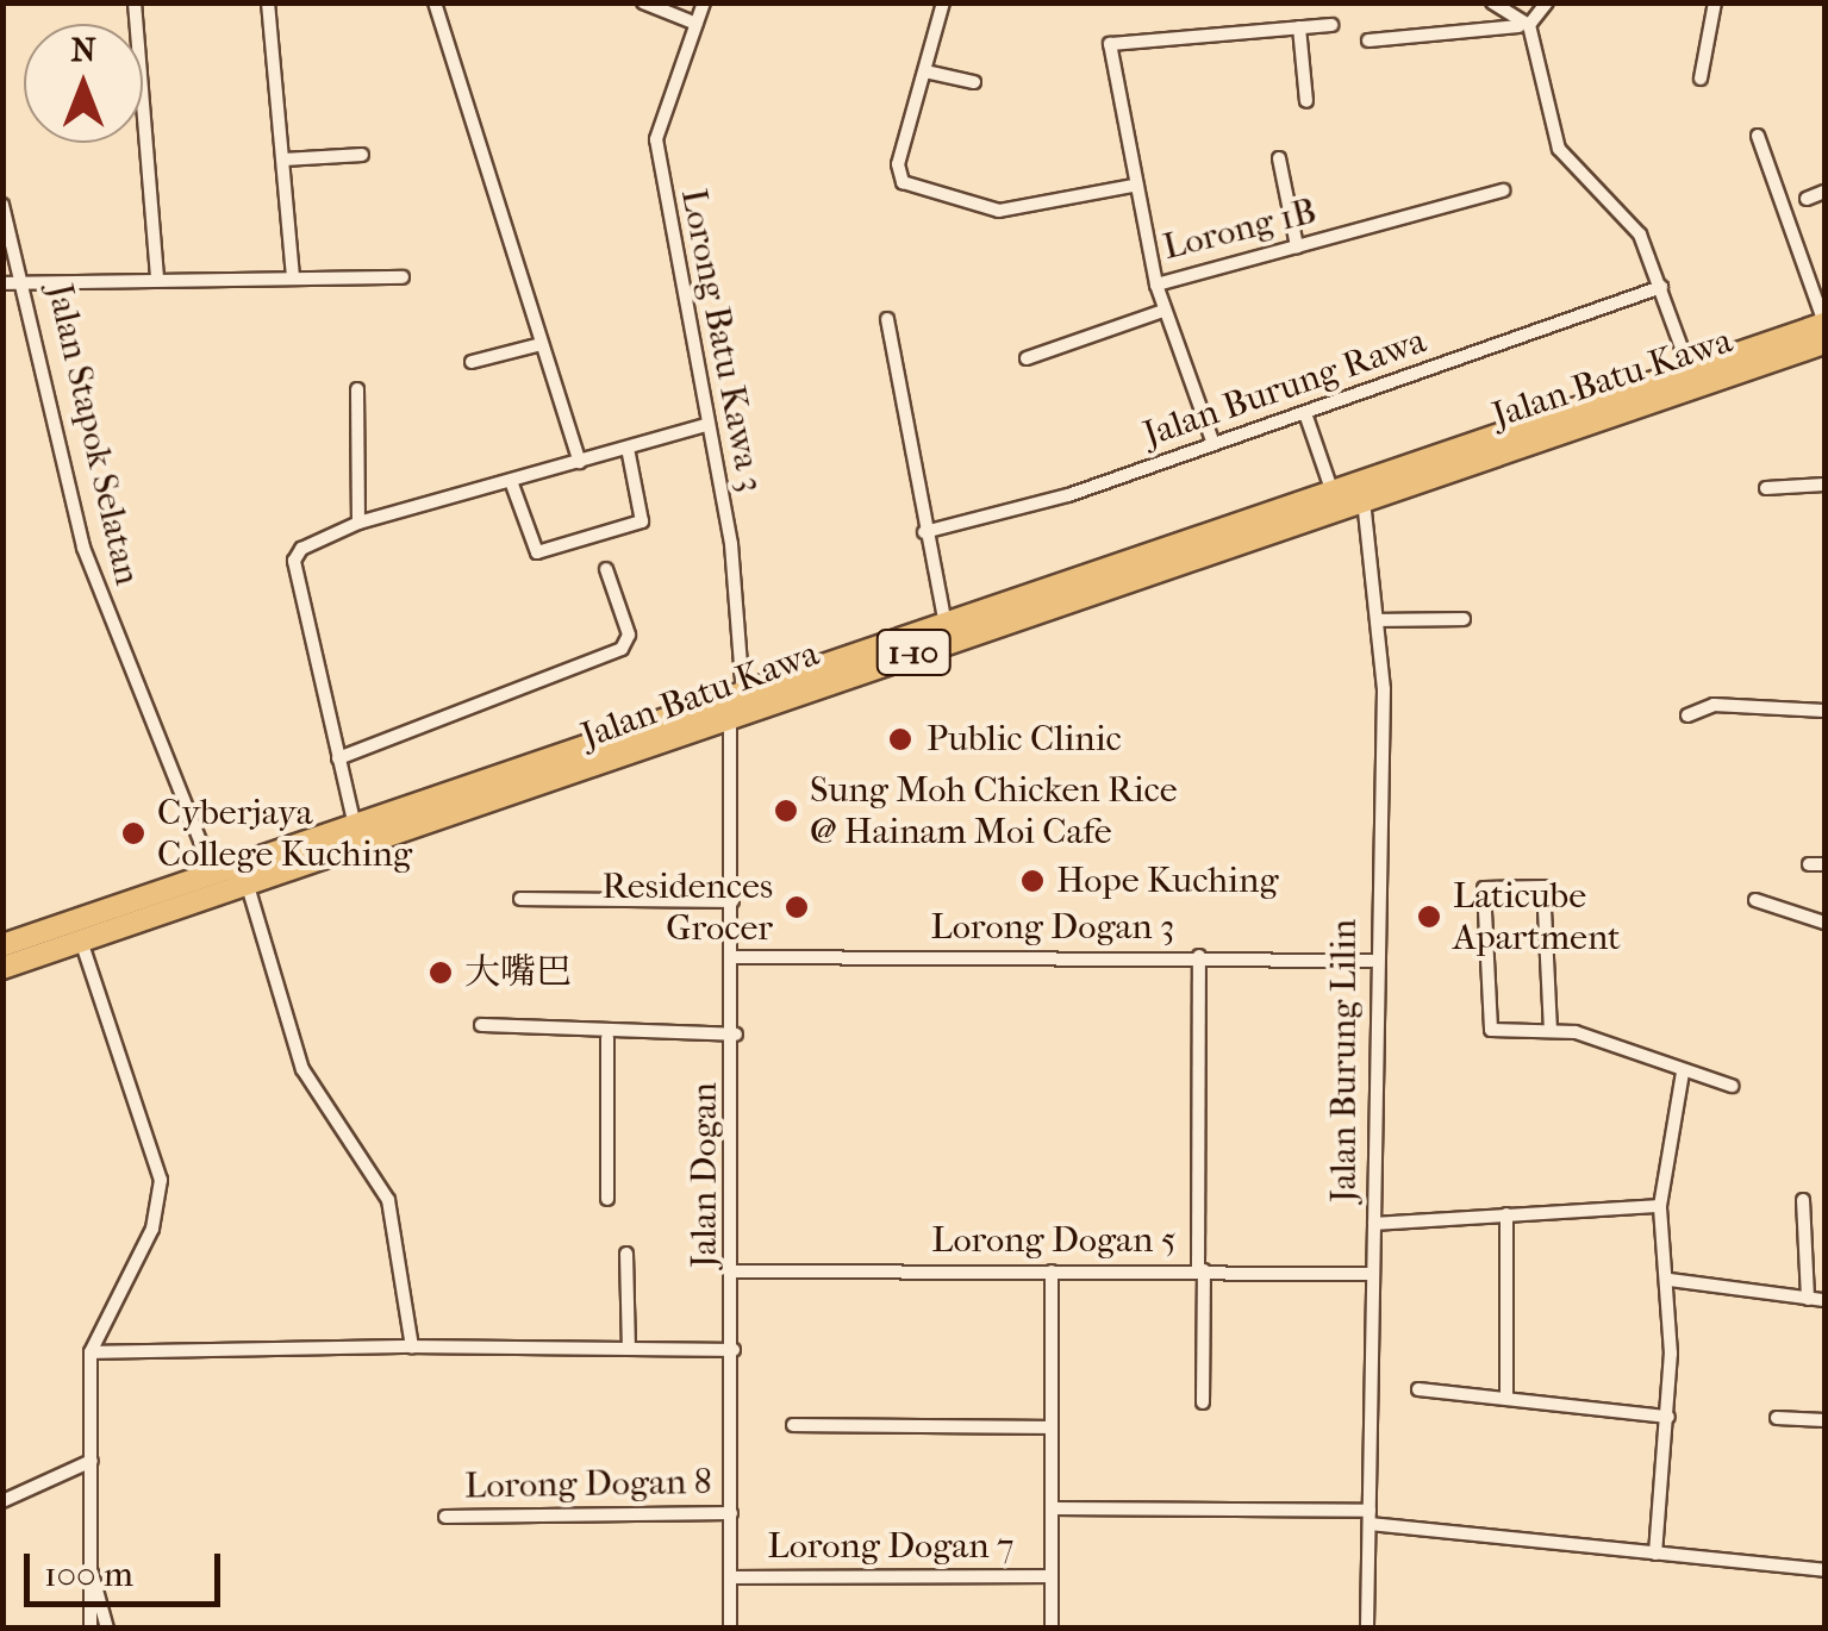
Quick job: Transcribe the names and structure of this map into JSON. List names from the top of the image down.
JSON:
{
  "streets": {
    "highway": ["Jalan Batu Kawa", "1-10"],
    "street": [
      "Lorong 1B",
      "Lorong Batu Kawa 3",
      "Jalan Burung Rawa",
      "Jalan Stapok Selatan",
      "Lorong Dogan 3",
      "Jalan Burung Lilin",
      "Jalan Dogan",
      "Lorong Dogan 5",
      "Lorong Dogan 8",
      "Lorong Dogan 7"
    ]
  },
  "crossings": [
    ["Lorong Batu Kawa 3", "Jalan Batu Kawa"],
    ["Jalan Batu Kawa", "Jalan Stapok Selatan"],
    ["Jalan Batu Kawa", "Jalan Burung Lilin"],
    ["Jalan Batu Kawa", "Jalan Dogan"],
    ["Lorong Dogan 3", "Jalan Burung Lilin"],
    ["Lorong Dogan 3", "Jalan Dogan"],
    ["Jalan Burung Lilin", "Lorong Dogan 5"],
    ["Jalan Dogan", "Lorong Dogan 5"],
    ["Jalan Dogan", "Lorong Dogan 8"],
    ["Jalan Dogan", "Lorong Dogan 7"]
  ],
  "places": [
    "Public Clinic",
    "Sung Moh Chicken Rice @ Hainam Moi Cafe",
    "Cyberjaya College Kuching",
    "Hope Kuching",
    "Residences Grocer",
    "Laticube Apartment",
    "大嘴巴"
  ],
  "scale_bar": "100 m",
  "north": "top"
}
